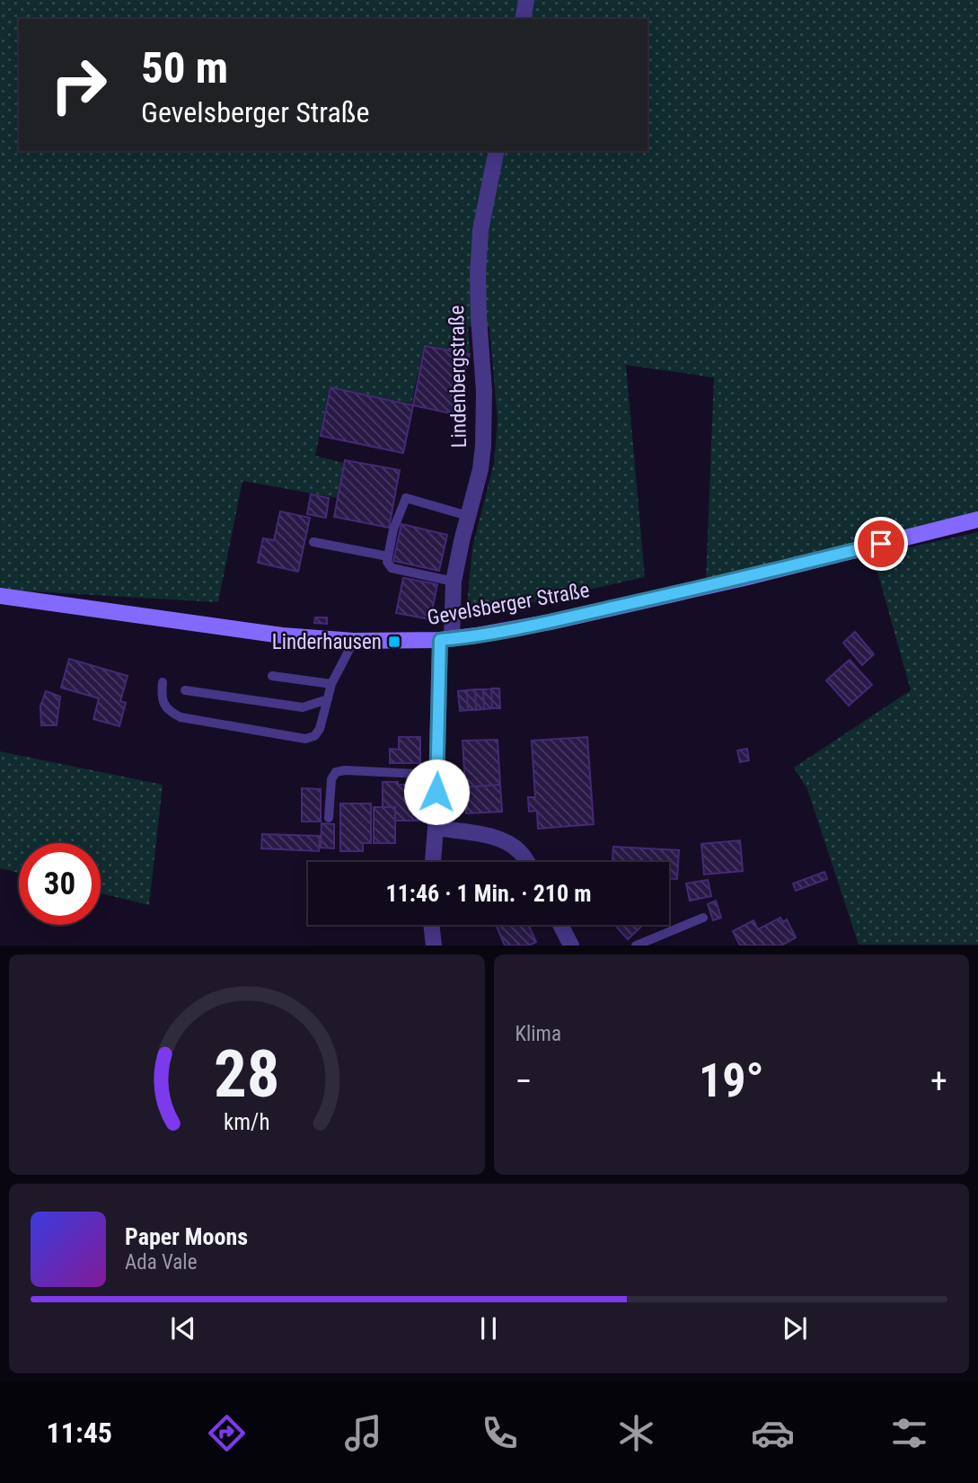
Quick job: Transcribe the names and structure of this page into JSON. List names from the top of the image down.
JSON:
{
  "streets": {
    "main road": ["Gevelsberger Straße"],
    "street": ["Lindenbergstraße"]
  },
  "crossings": [
    ["Lindenbergstraße", "Gevelsberger Straße"]
  ],
  "places": {
    "transit": ["Linderhausen"]
  },
  "page": {
    "turn": ["50 m", "Gevelsberger Straße"],
    "limit": "30",
    "trip": "11:46 · 1 Min. · 210 m",
    "tile": "Klima",
    "heat": ["−", "19°", "+"],
    "song": ["Paper Moons", "Ada Vale"],
    "tabs": "11:45",
    "gauge": ["28", "km/h"]
  }
}
